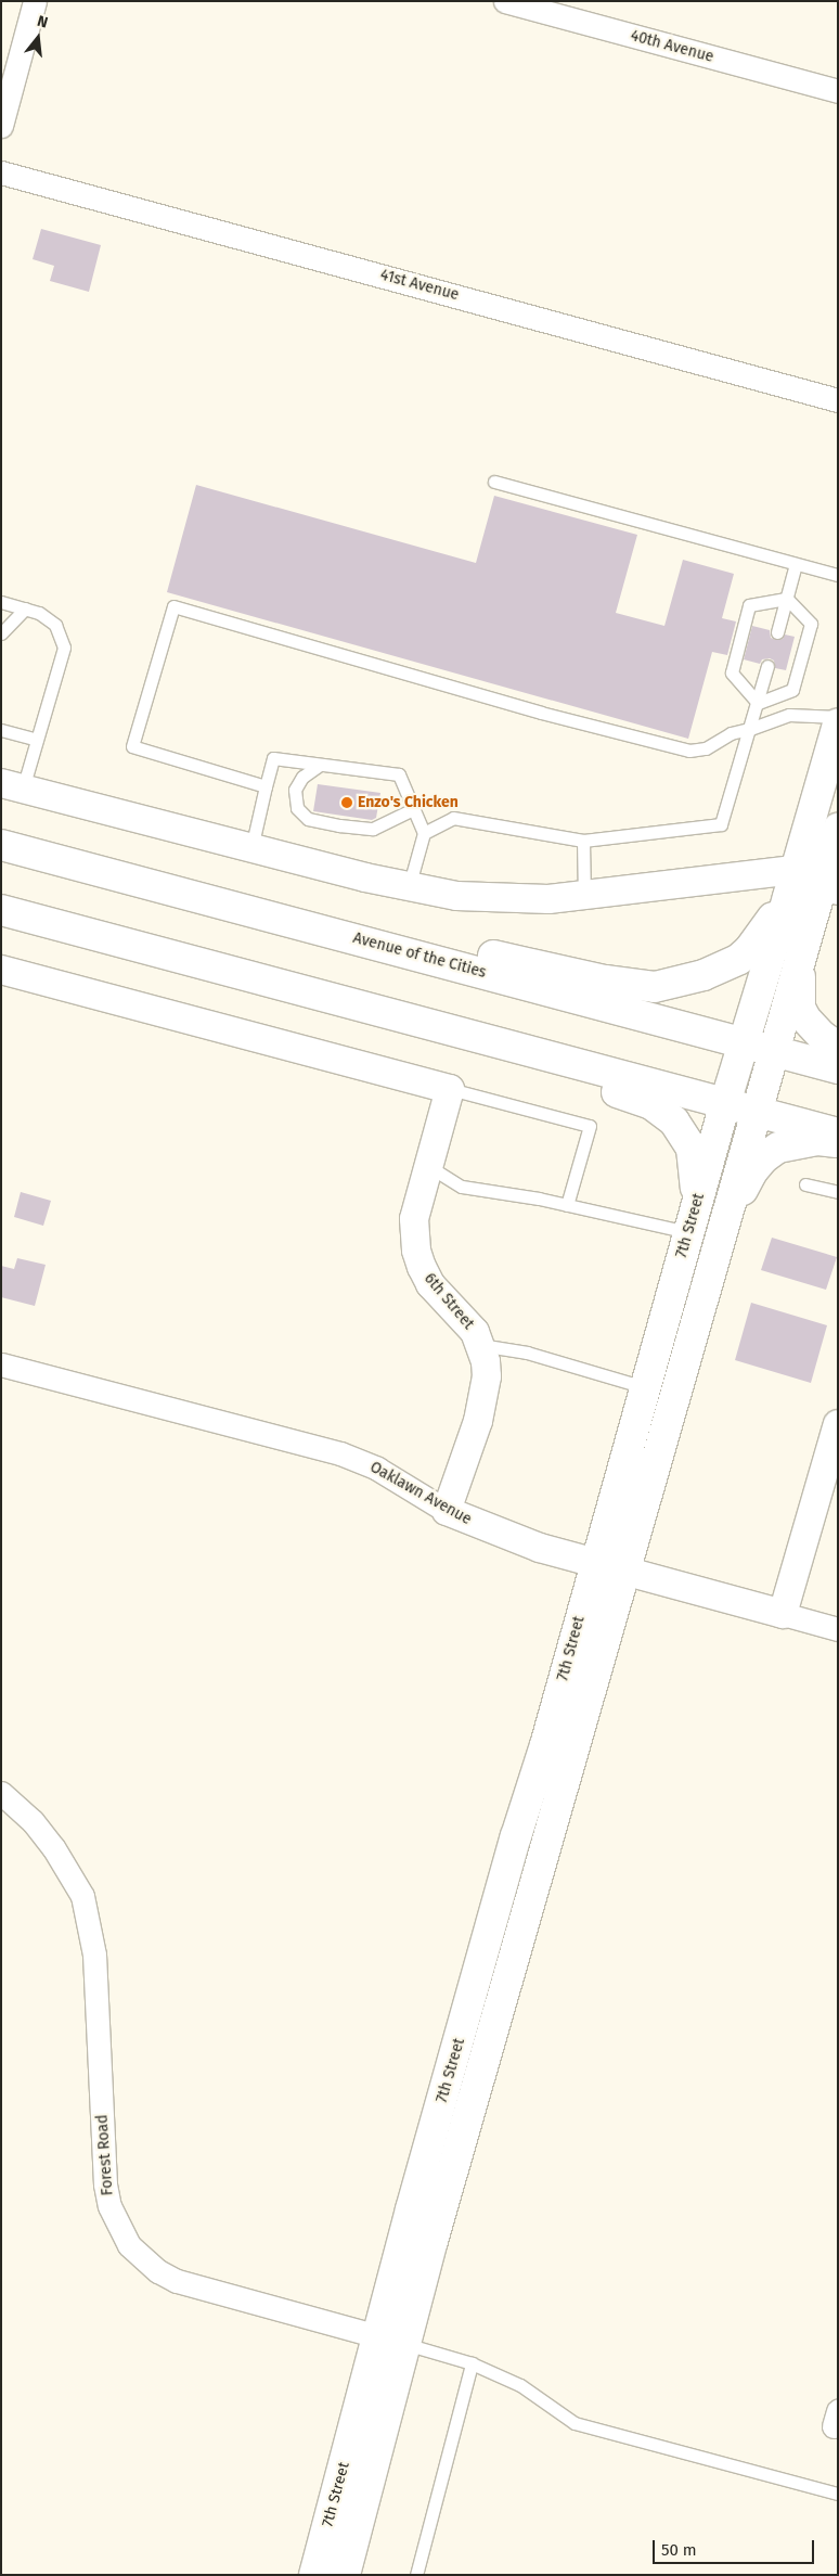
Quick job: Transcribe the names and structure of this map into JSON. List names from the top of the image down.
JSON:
{
  "streets": {
    "main road": ["Avenue of the Cities", "7th Street"],
    "street": [
      "40th Avenue",
      "41st Avenue",
      "6th Street",
      "Oaklawn Avenue",
      "Forest Road"
    ]
  },
  "crossings": [
    ["Avenue of the Cities", "7th Street"],
    ["7th Street", "Oaklawn Avenue"],
    ["7th Street", "Forest Road"],
    ["6th Street", "Oaklawn Avenue"]
  ],
  "places": ["Enzo's Chicken"],
  "scale_bar": "50 m",
  "north": "top"
}
